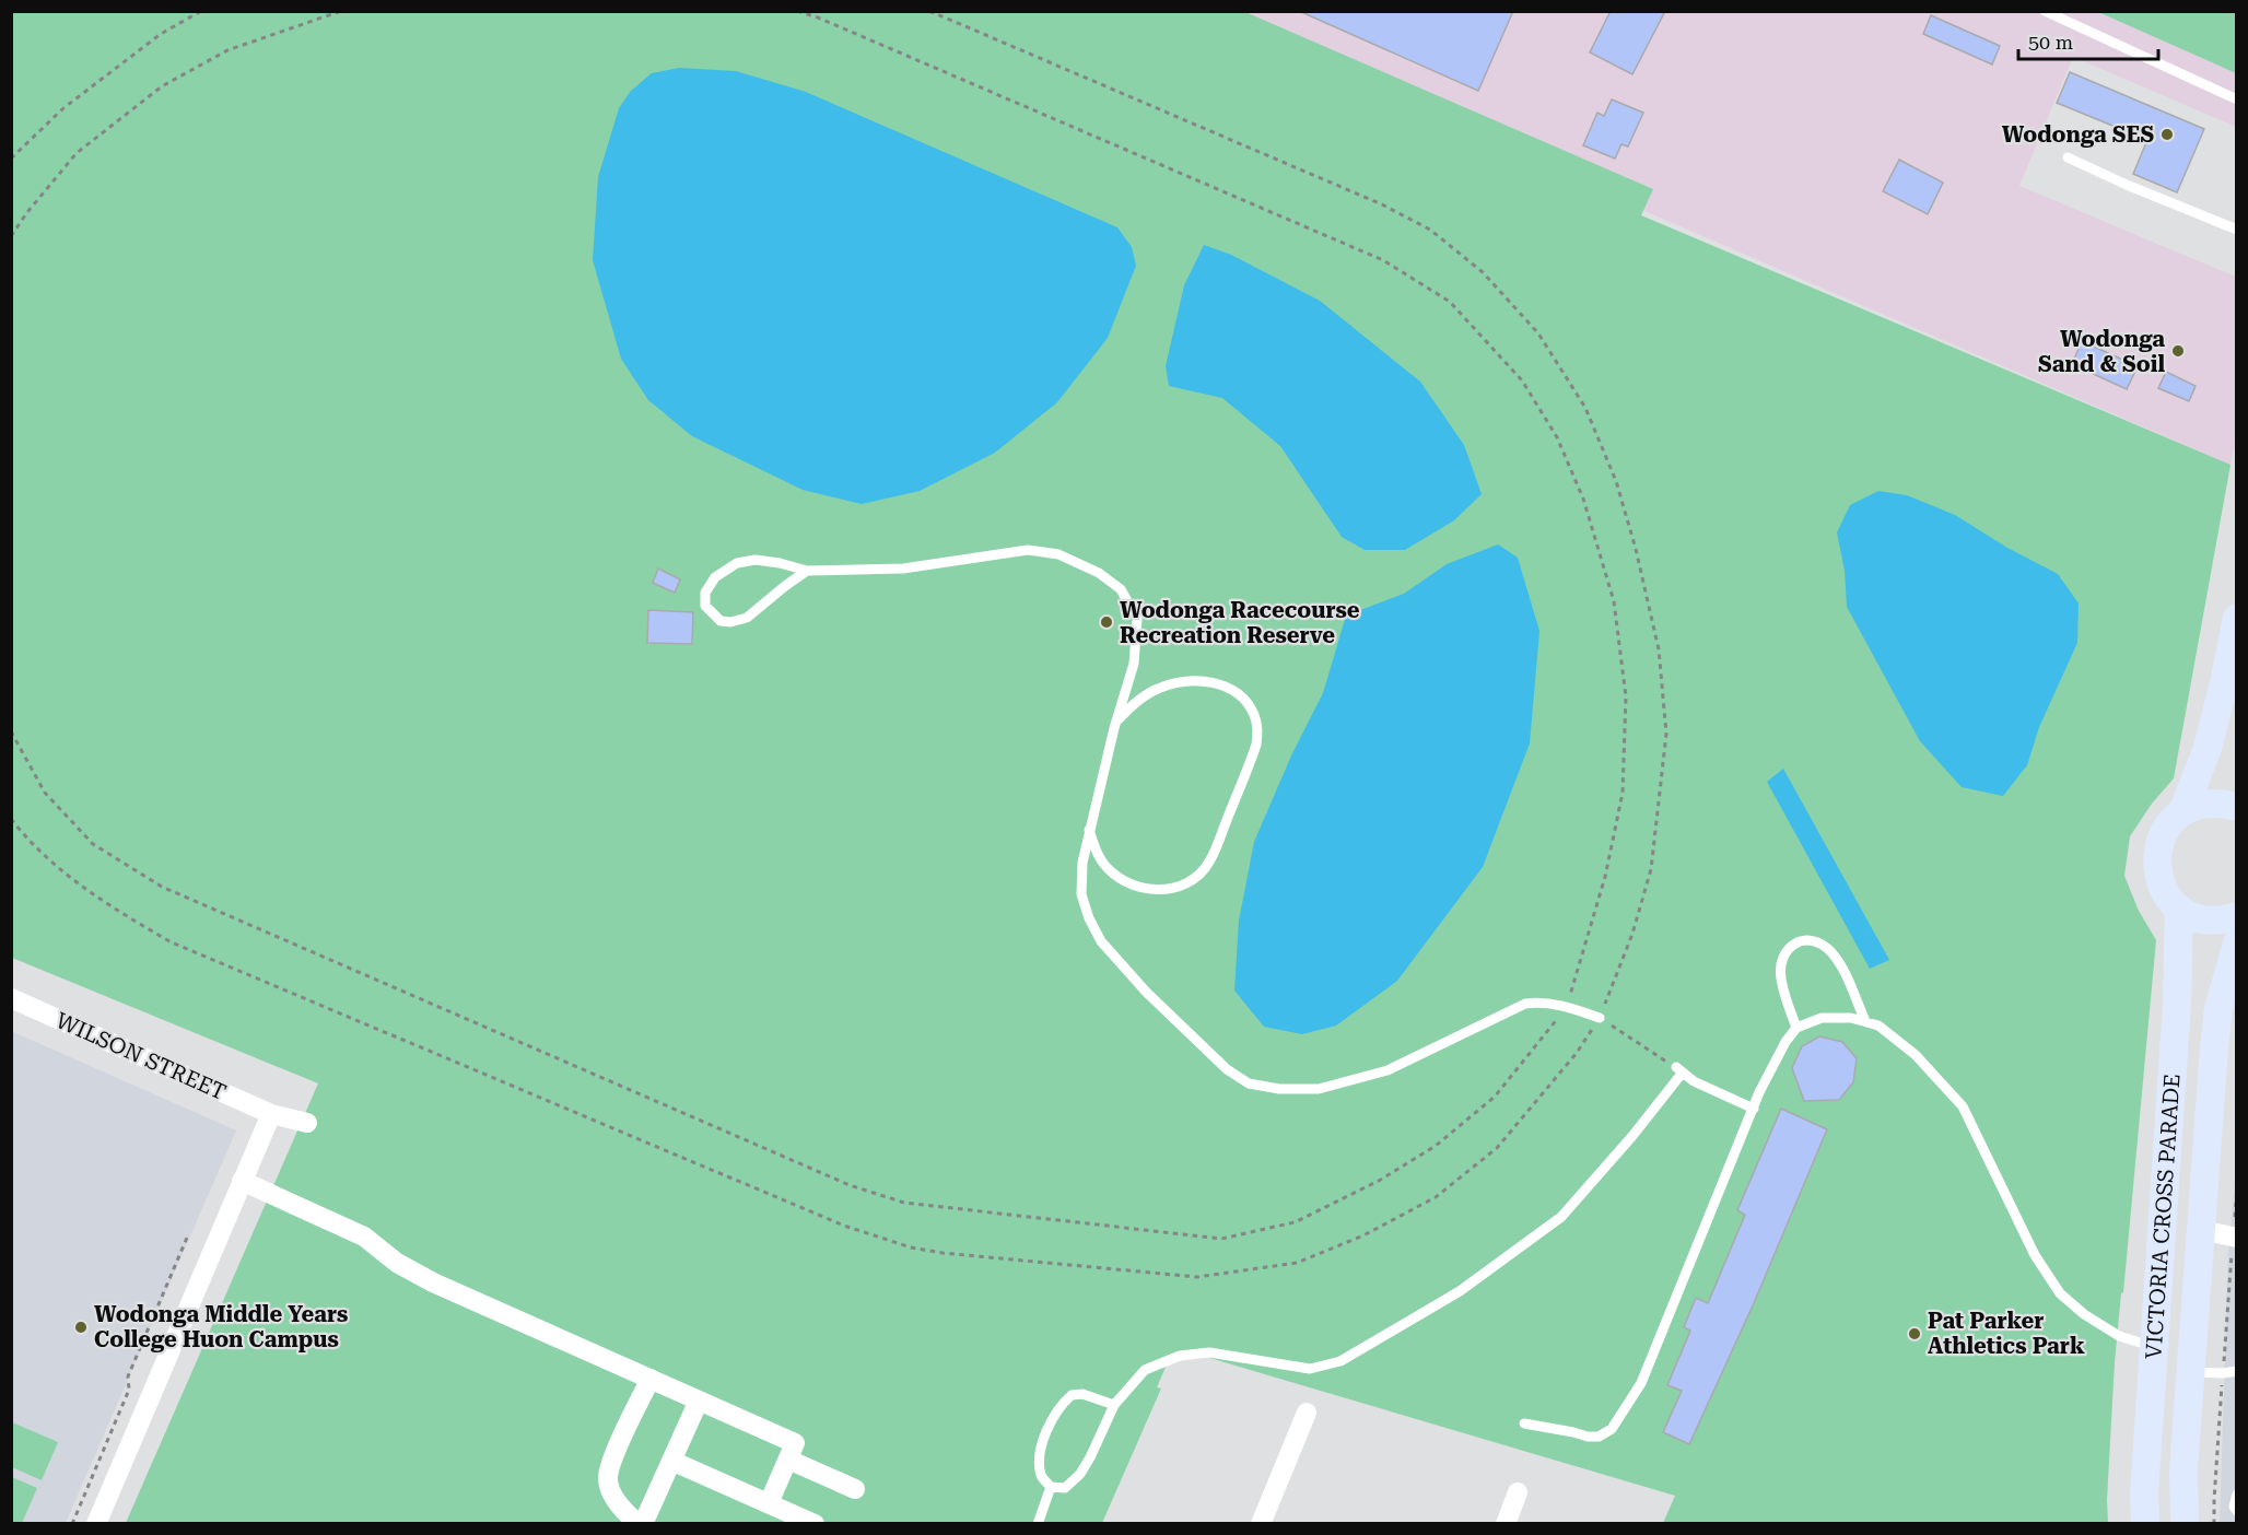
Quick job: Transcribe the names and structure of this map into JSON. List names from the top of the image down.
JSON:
{
  "streets": {
    "main road": ["VICTORIA CROSS PARADE"],
    "street": ["WILSON STREET"]
  },
  "places": [
    "Wodonga SES",
    "Wodonga Sand & Soil",
    "Wodonga Racecourse Recreation Reserve",
    "Wodonga Middle Years College Huon Campus",
    "Pat Parker Athletics Park"
  ],
  "scale_bar": "50 m"
}
